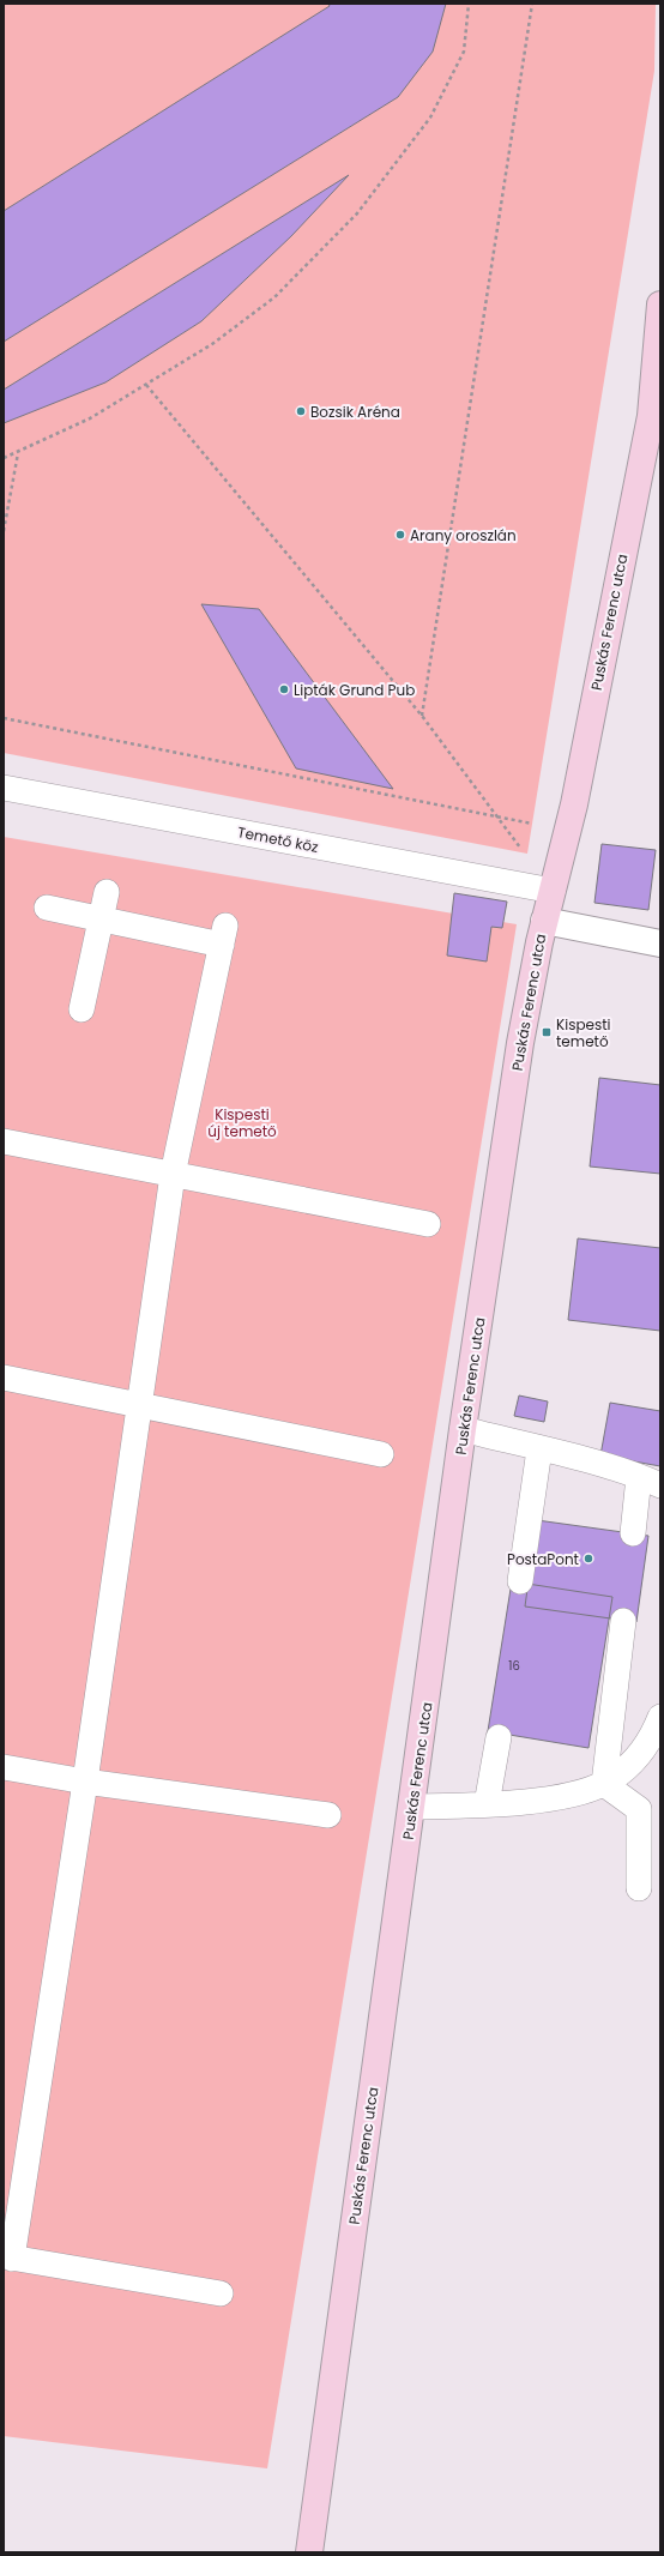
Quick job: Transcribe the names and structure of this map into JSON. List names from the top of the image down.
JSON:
{
  "streets": {
    "street": ["Puskás Ferenc utca"],
    "lane": ["Temető köz"]
  },
  "crossings": [
    ["Puskás Ferenc utca", "Temető köz"]
  ],
  "parks": ["Kispesti új temető"],
  "places": {
    "other": [
      "Bozsik Aréna",
      "Arany oroszlán",
      "Lipták Grund Pub",
      "PostaPont"
    ],
    "transit": ["Kispesti temető"]
  },
  "house_numbers": ["16"]
}
